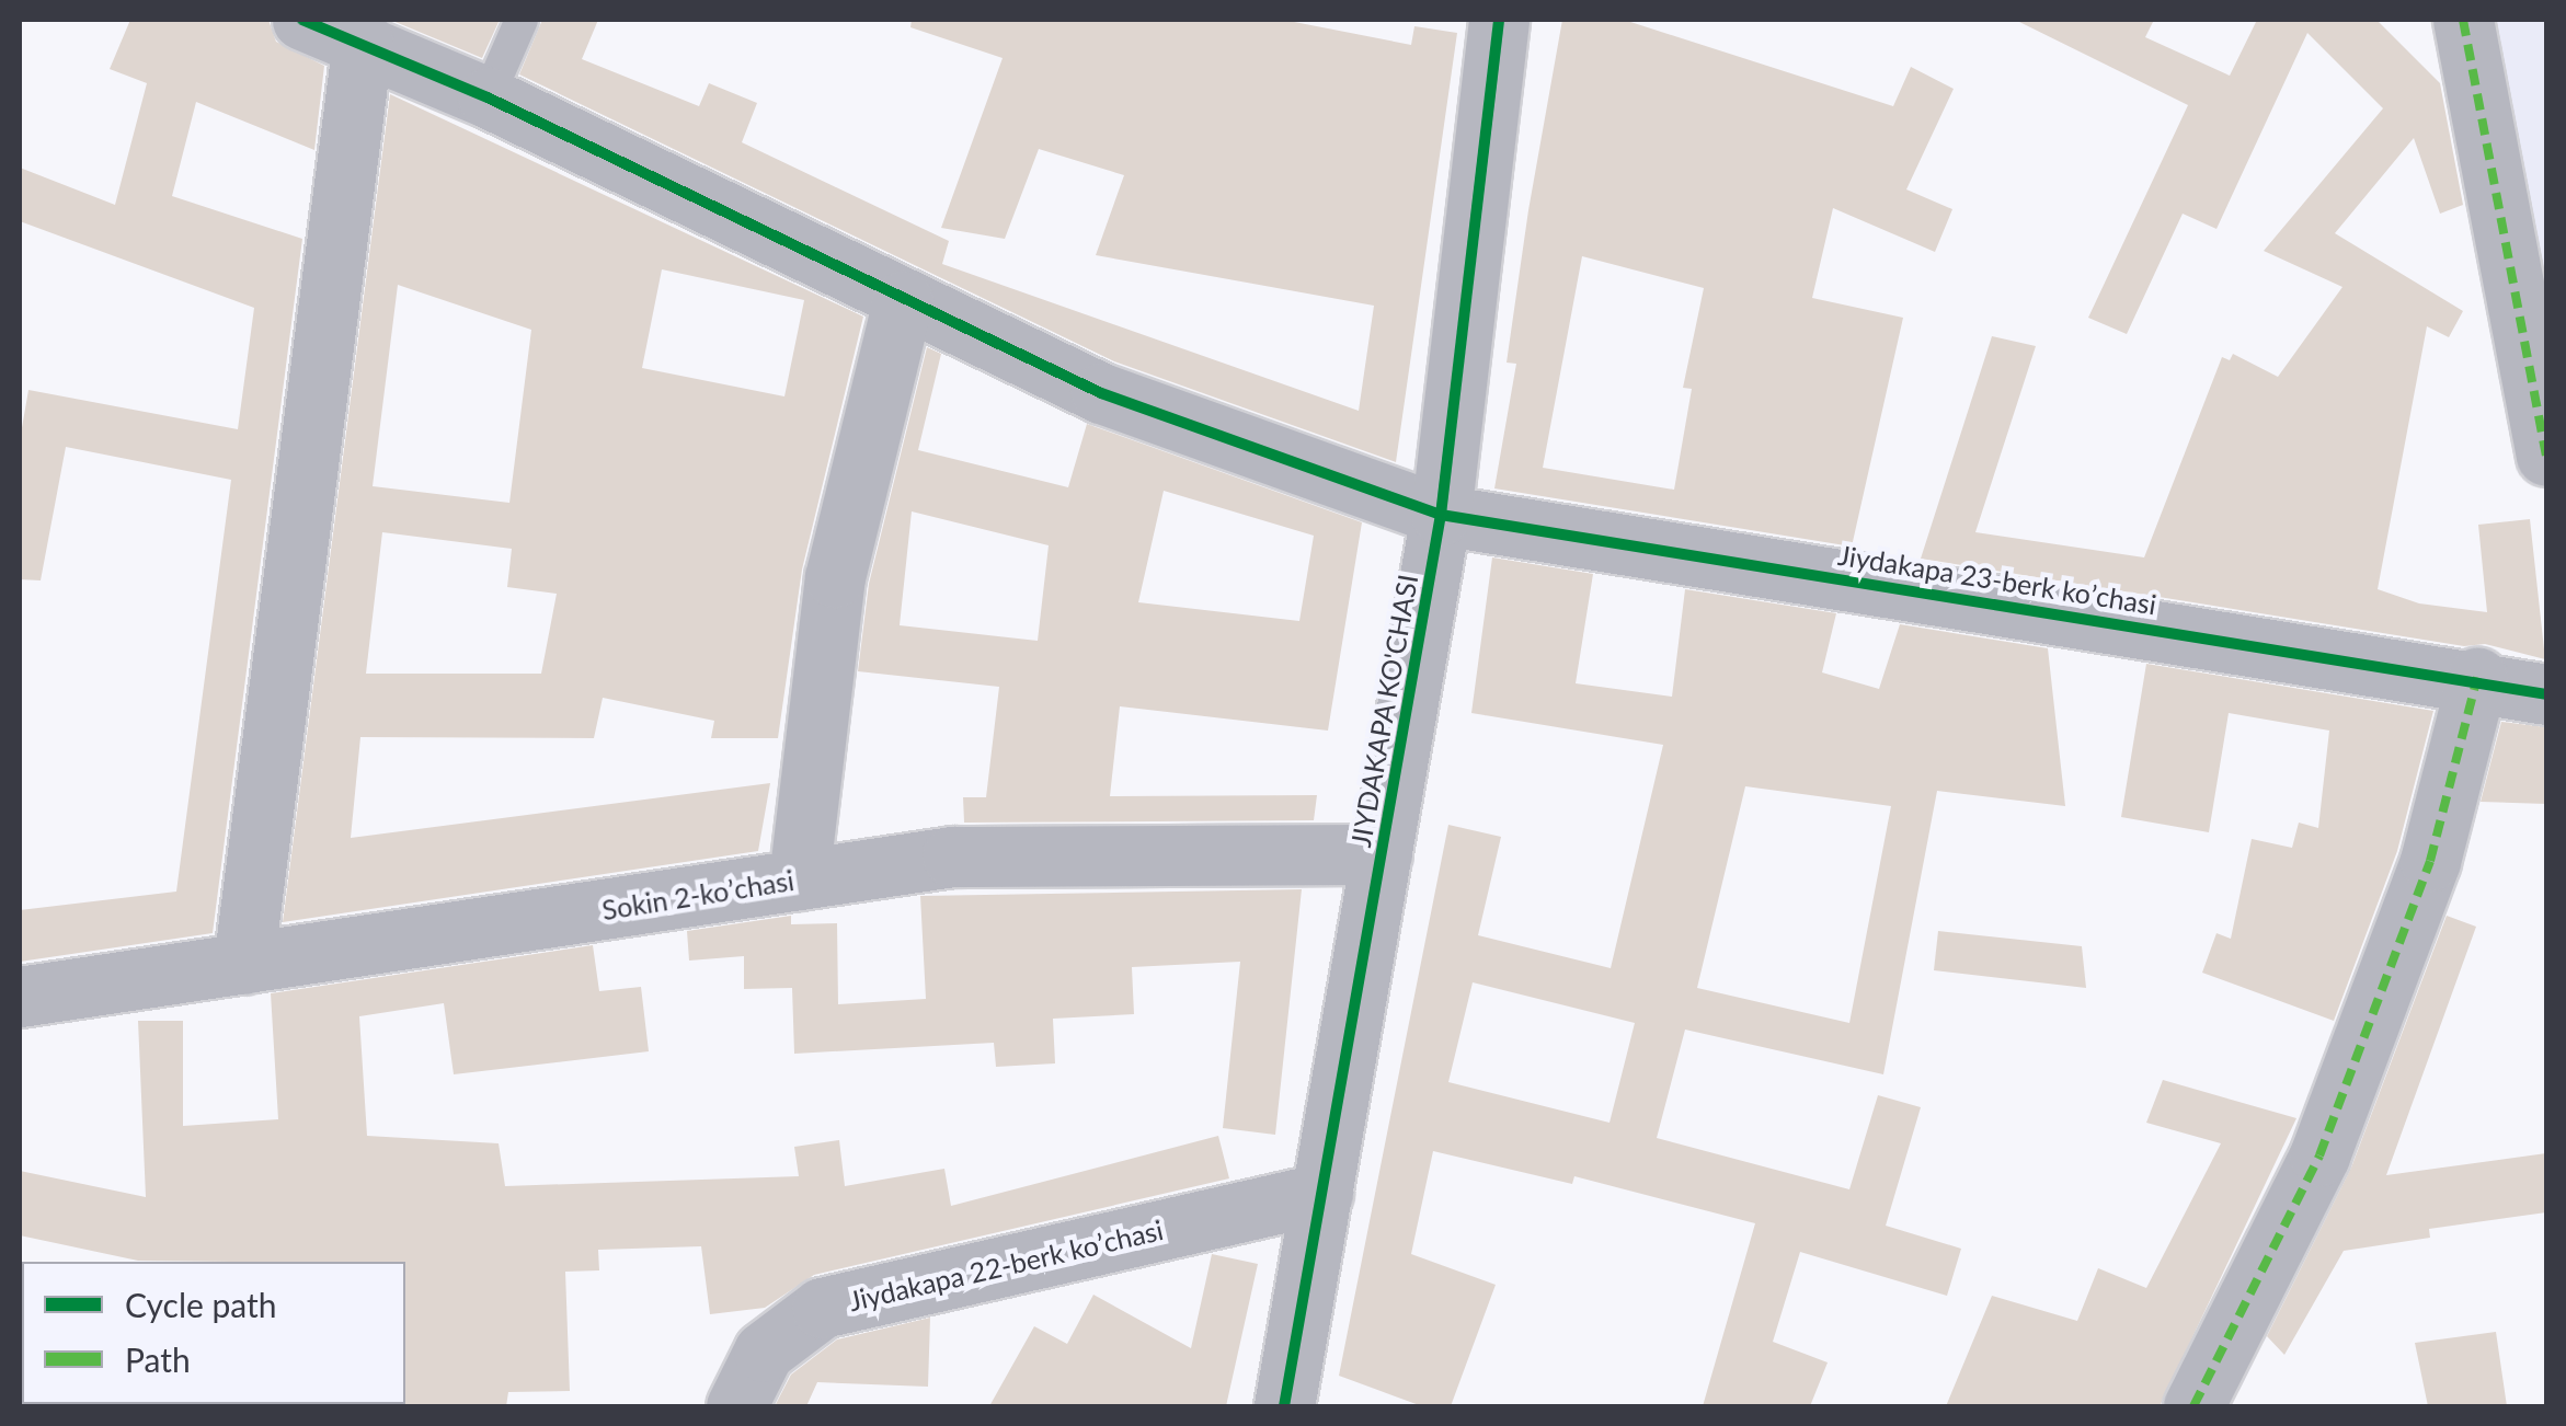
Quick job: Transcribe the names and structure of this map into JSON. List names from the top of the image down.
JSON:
{
  "streets": {
    "street": [
      "Jiydakapa 23-berk koʼchasi",
      "JIYDAKAPA KO'CHASI",
      "Sokin 2-koʼchasi",
      "Jiydakapa 22-berk koʼchasi"
    ]
  },
  "crossings": [
    ["Jiydakapa 23-berk koʼchasi", "JIYDAKAPA KO'CHASI"],
    ["JIYDAKAPA KO'CHASI", "Sokin 2-koʼchasi"],
    ["JIYDAKAPA KO'CHASI", "Jiydakapa 22-berk koʼchasi"]
  ],
  "legend": ["Cycle path", "Path"]
}
